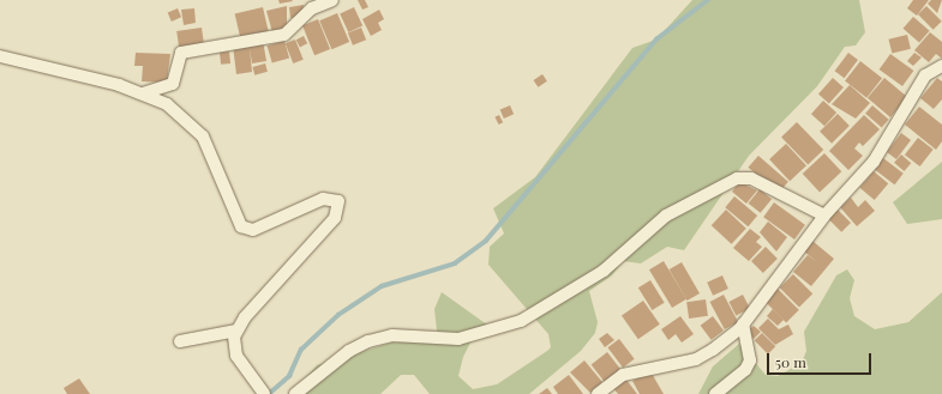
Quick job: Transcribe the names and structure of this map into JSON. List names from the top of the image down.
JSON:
{
  "scale_bar": "50 m"
}
